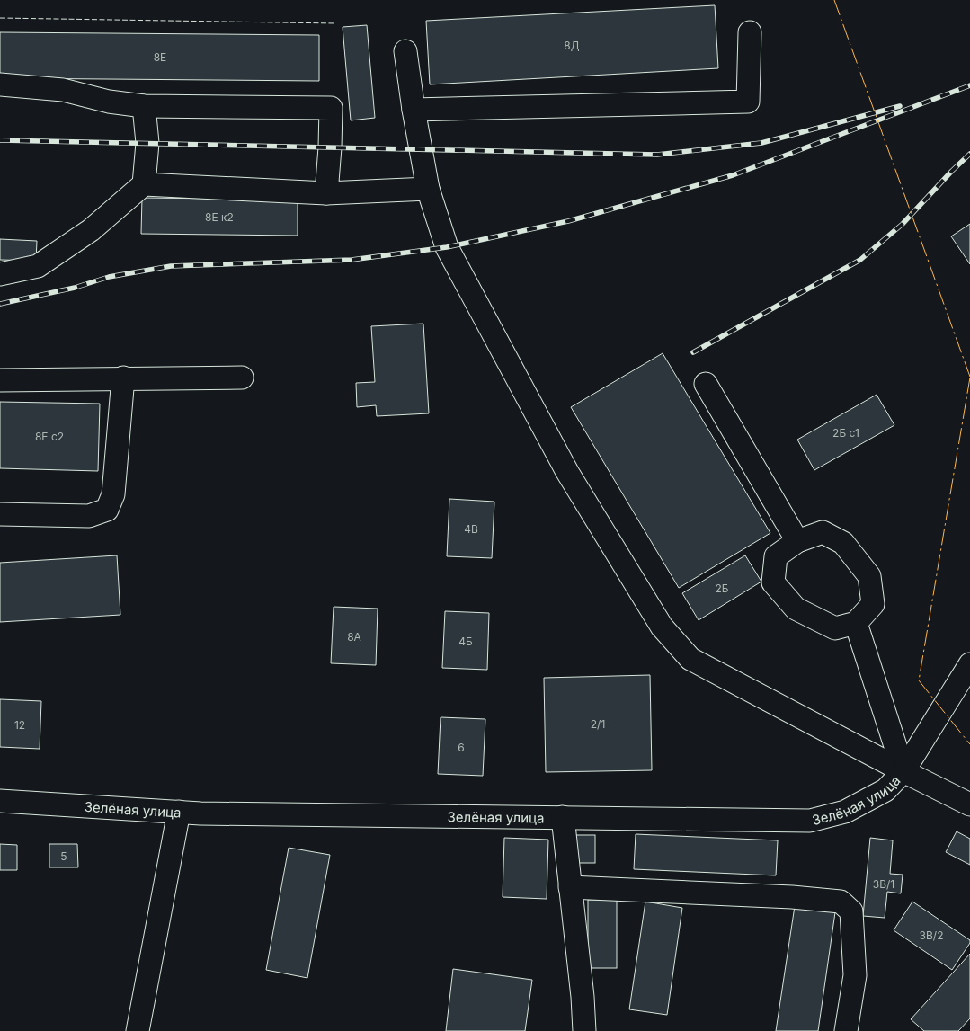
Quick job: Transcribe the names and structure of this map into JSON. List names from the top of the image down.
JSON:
{
  "streets": {
    "street": ["Зелёная улица"]
  },
  "house_numbers": [
    "8Д",
    "8Е",
    "8Е к2",
    "2Б с1",
    "8Е с2",
    "4В",
    "2Б",
    "8А",
    "4Б",
    "2/1",
    "12",
    "6",
    "5",
    "3В/1",
    "3В/2"
  ]
}
